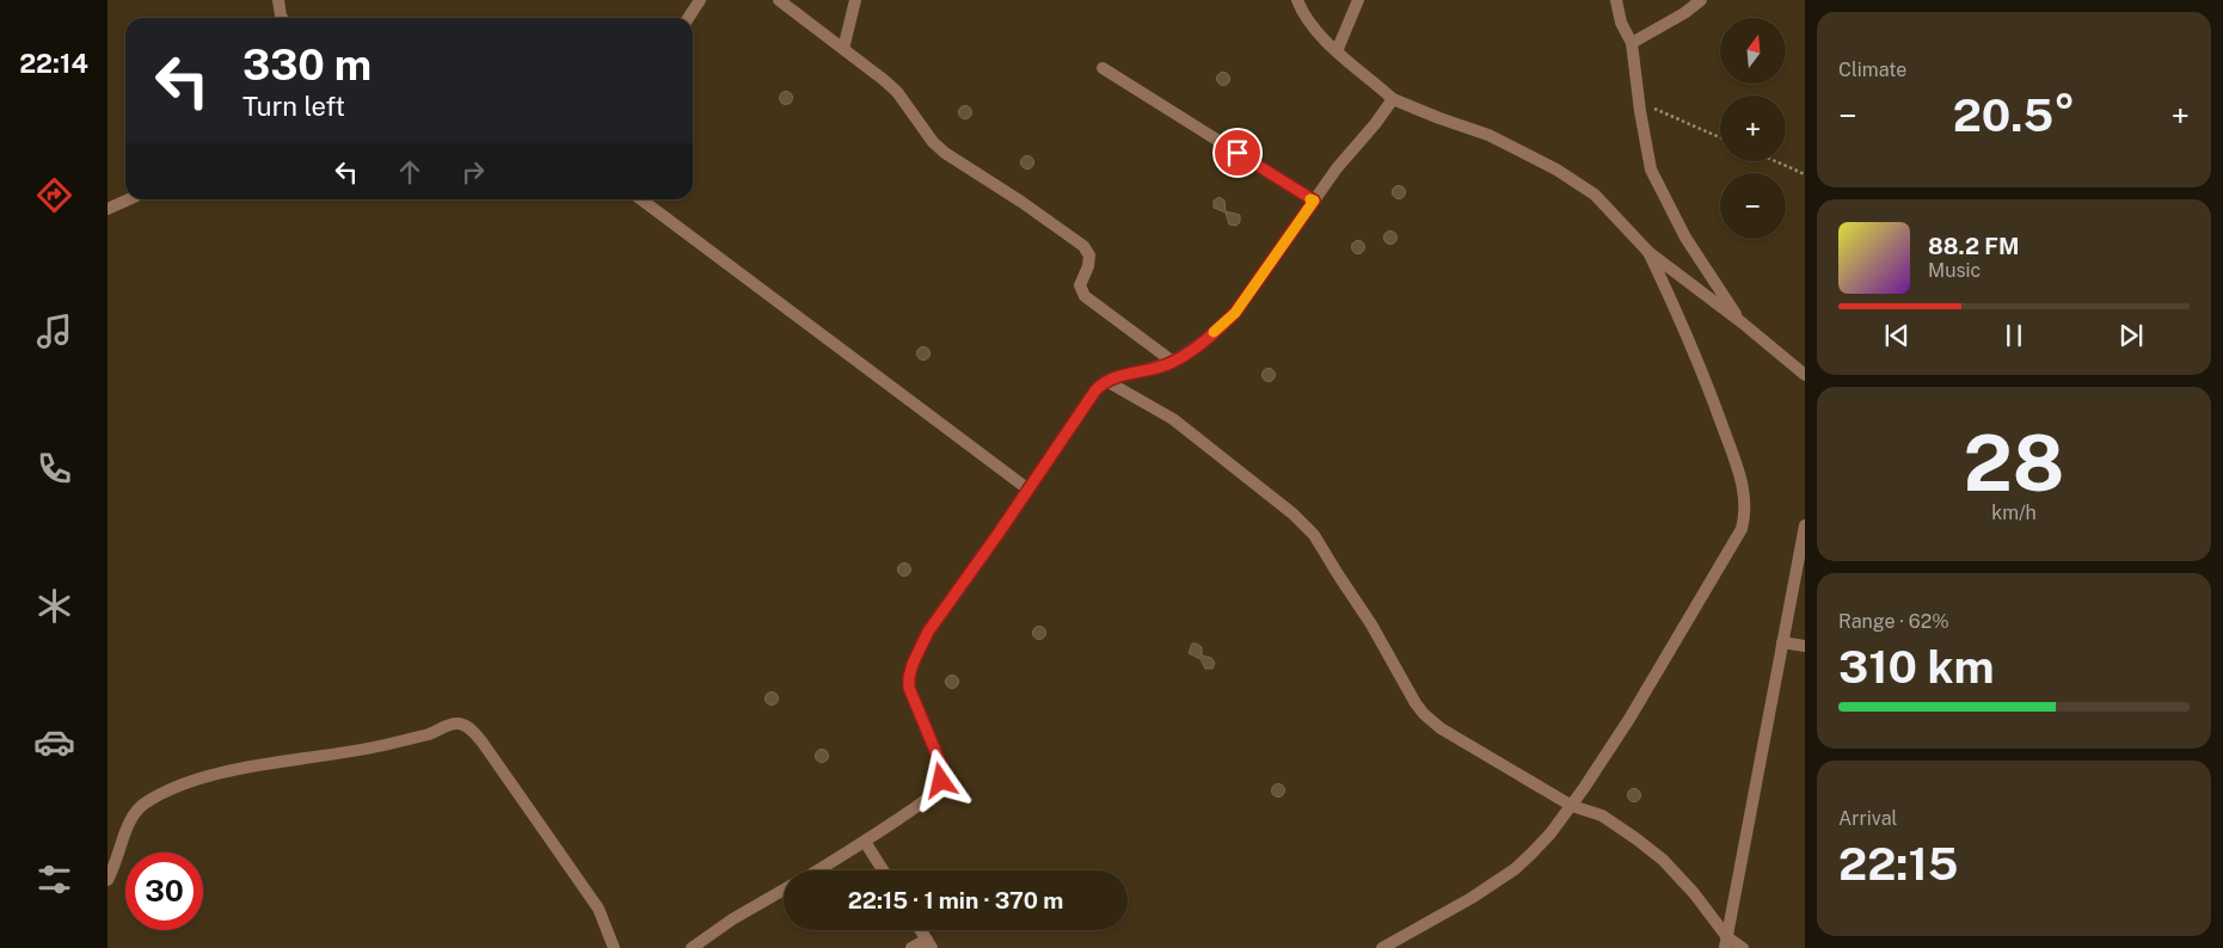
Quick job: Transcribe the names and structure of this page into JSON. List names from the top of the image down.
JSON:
{
  "north": "top",
  "page": {
    "tabs": "22:14",
    "tile": [
      "Climate",
      ["28", "km/h"],
      ["Range · 62%", "310 km"],
      ["Arrival", "22:15"]
    ],
    "map_buttons": ["+", "−"],
    "turn": ["330 m", "Turn left"],
    "heat": ["−", "20.5°", "+"],
    "song": ["88.2 FM", "Music"],
    "limit": "30",
    "trip": "22:15 · 1 min · 370 m"
  }
}
